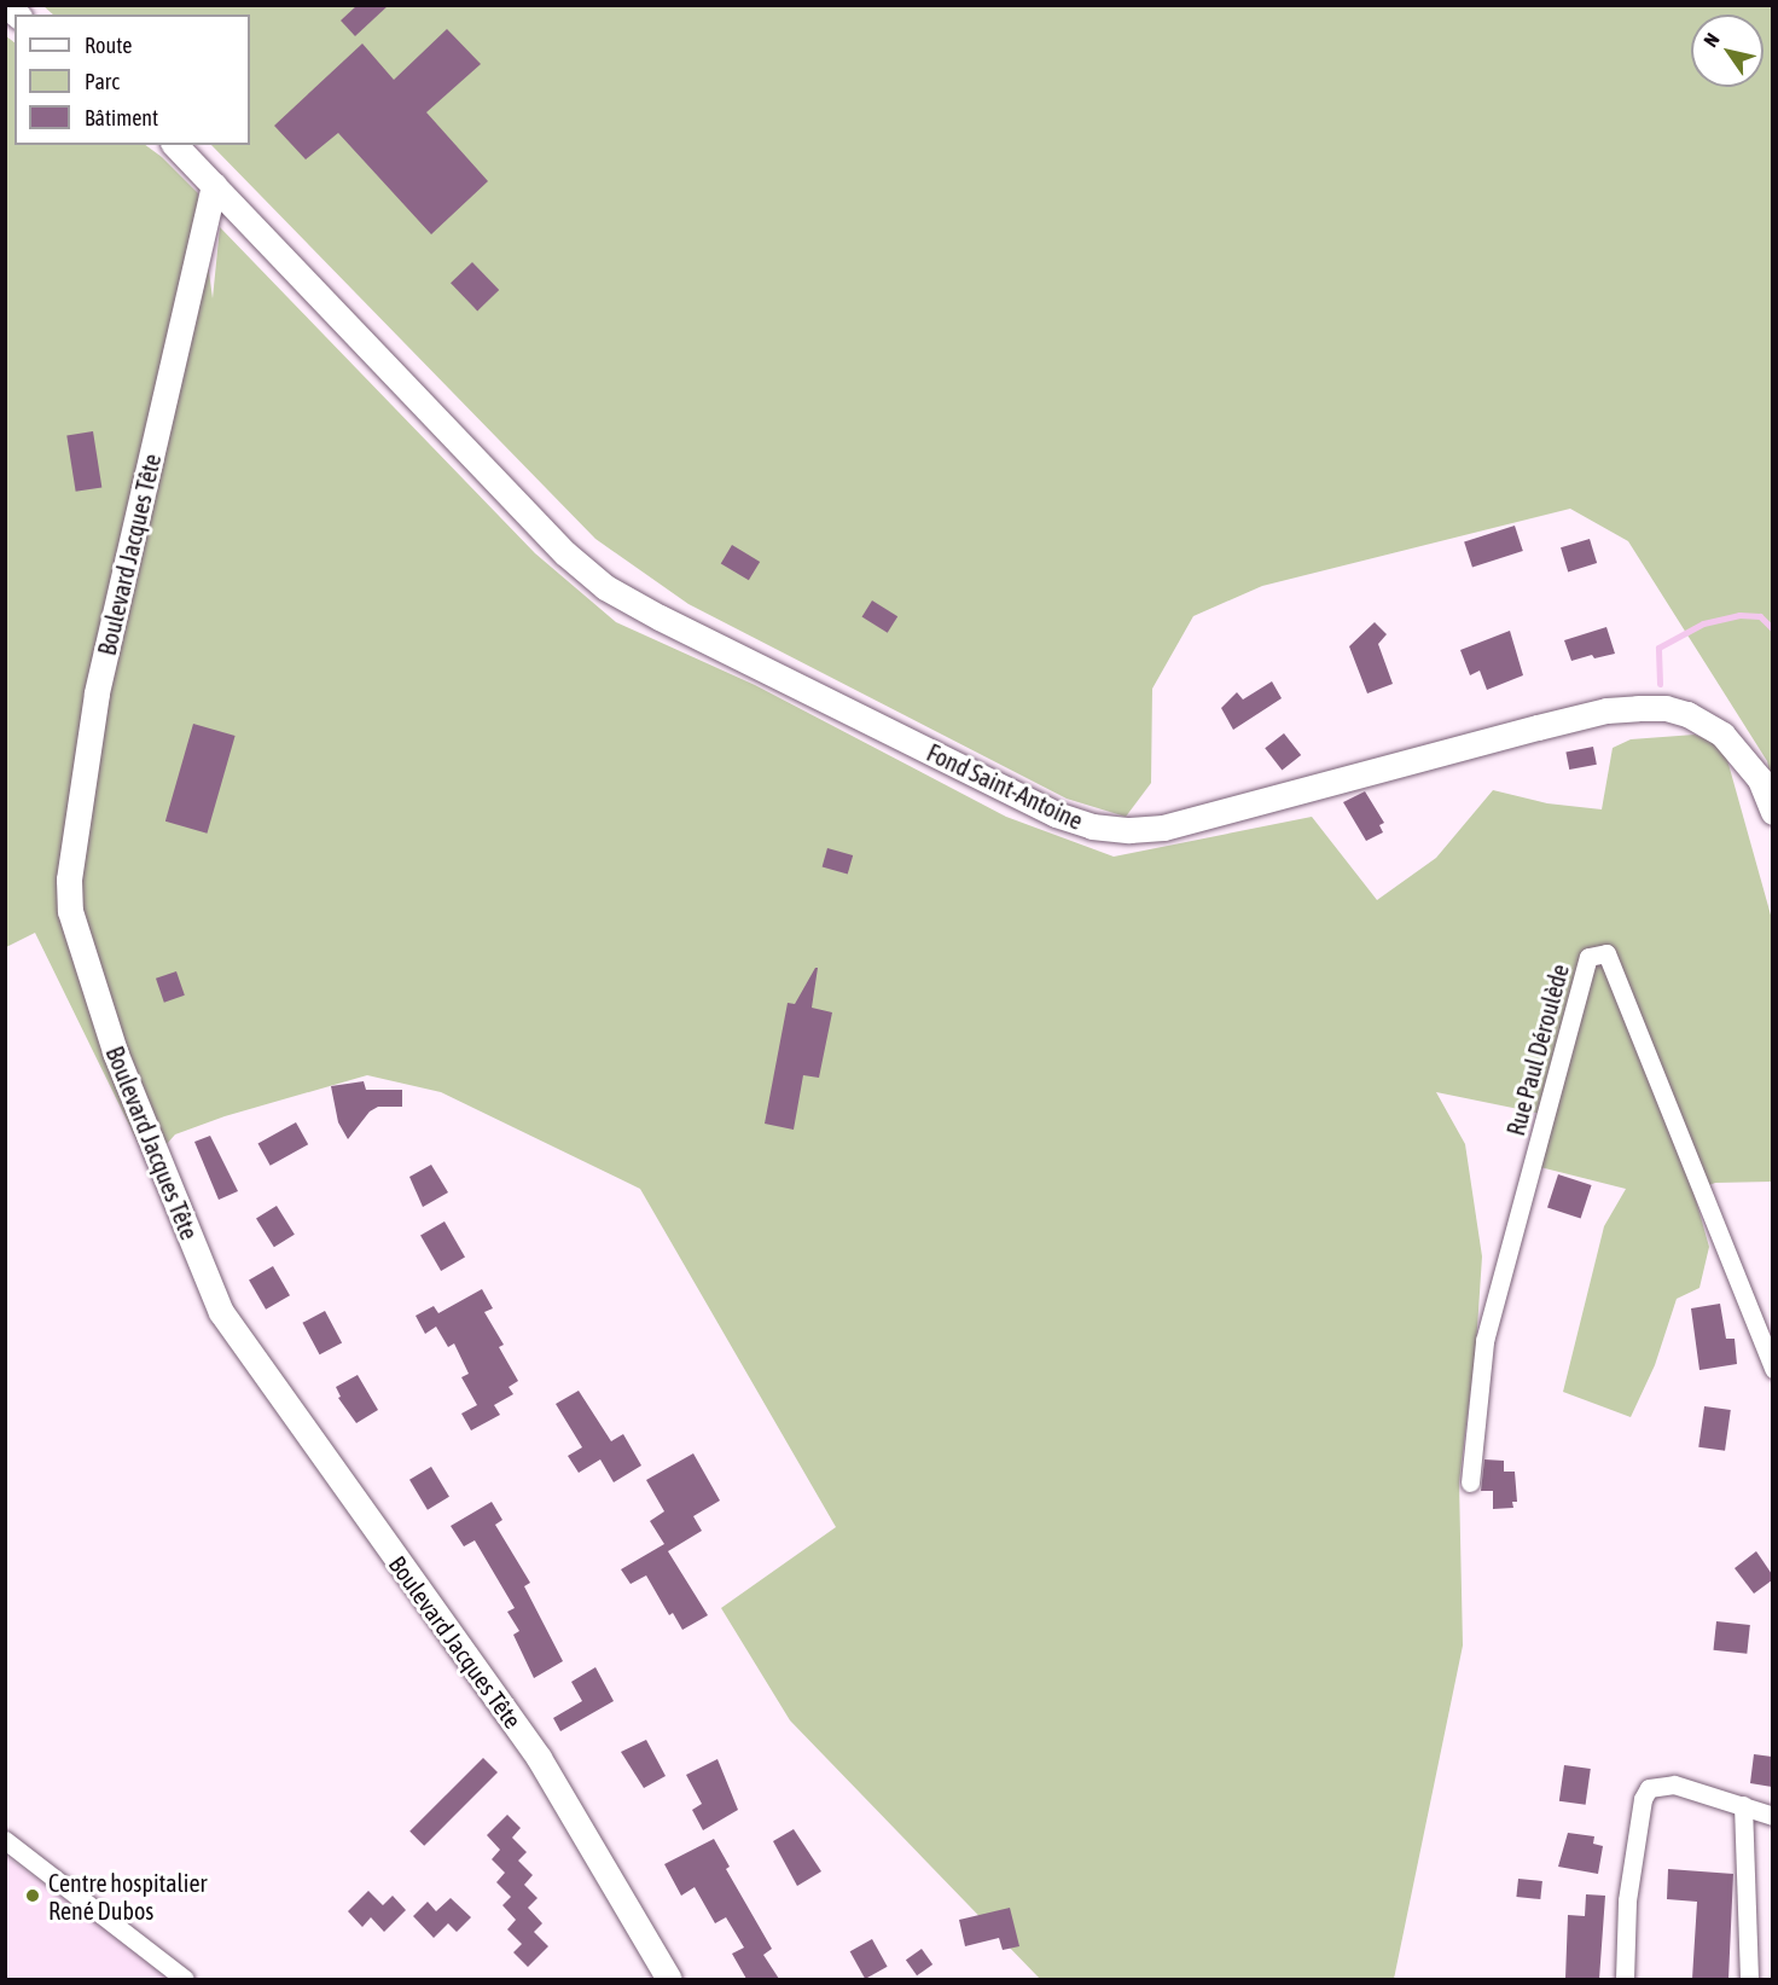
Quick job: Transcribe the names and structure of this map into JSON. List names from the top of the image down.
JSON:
{
  "streets": {
    "street": ["Boulevard Jacques Tête", "Fond Saint-Antoine", "Rue Paul Déroulède"]
  },
  "crossings": [
    ["Boulevard Jacques Tête", "Fond Saint-Antoine"]
  ],
  "places": ["Centre hospitalier René Dubos"],
  "legend": ["Route", "Parc", "Bâtiment"],
  "north": "top left"
}
